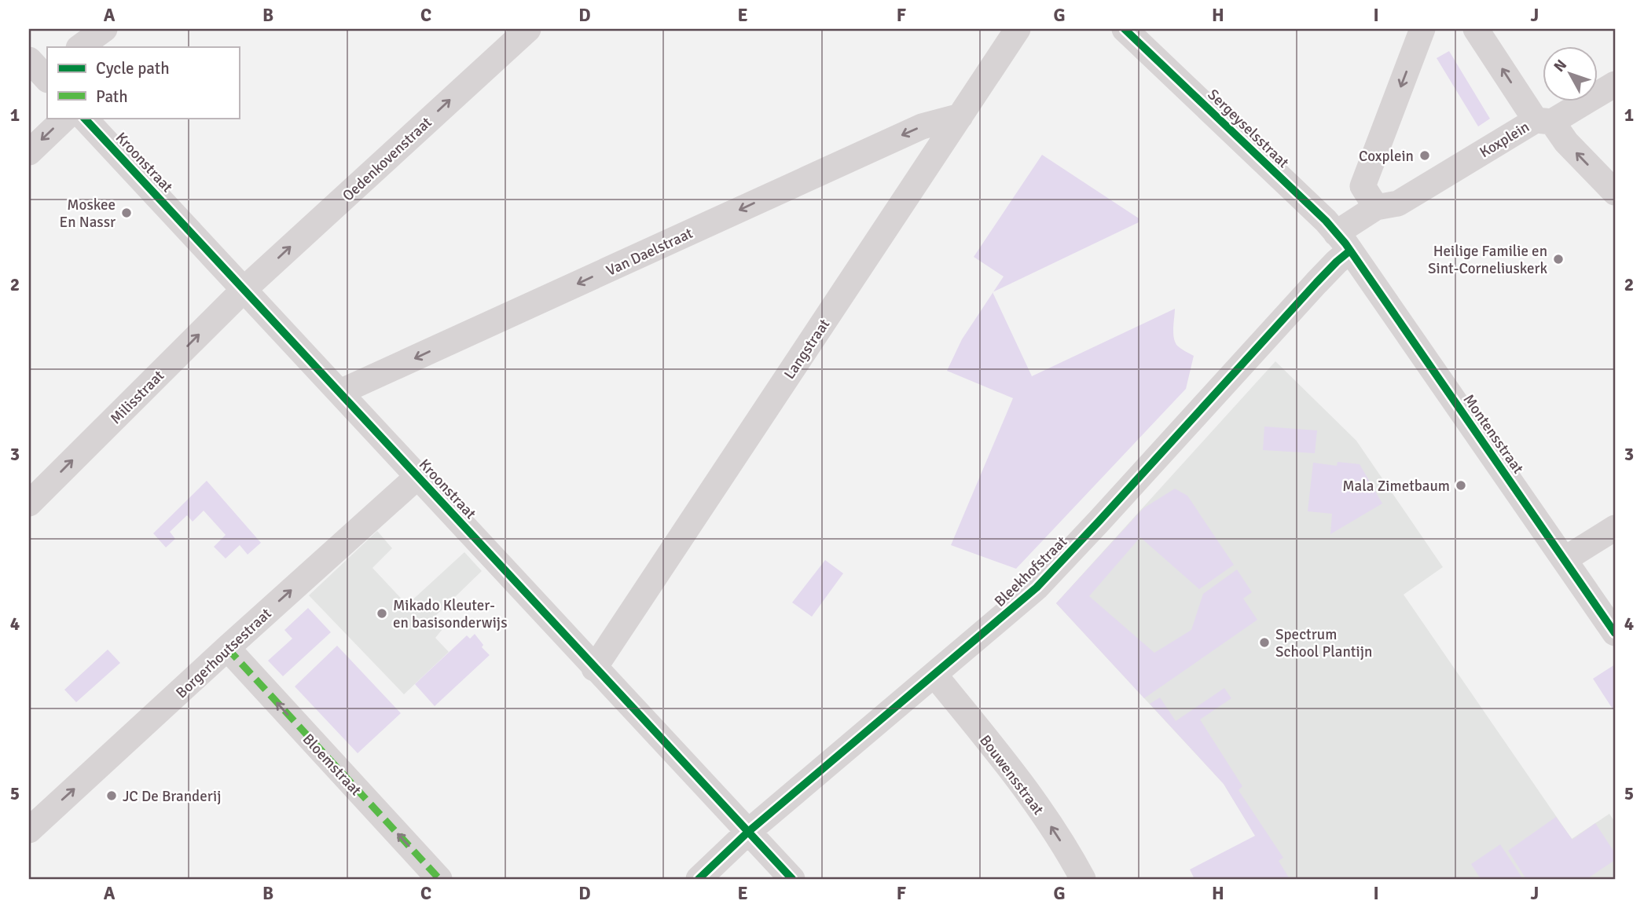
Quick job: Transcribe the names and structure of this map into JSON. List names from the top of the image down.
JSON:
{
  "streets": {
    "street": [
      "Sergeyselsstraat",
      "Koxplein",
      "Oedenkovenstraat",
      "Kroonstraat",
      "Van Daelstraat",
      "Langstraat",
      "Milisstraat",
      "Montensstraat",
      "Bleekhofstraat",
      "Borgerhoutsestraat",
      "Bloemstraat",
      "Bouwensstraat"
    ]
  },
  "crossings": [
    ["Sergeyselsstraat", "Koxplein"],
    ["Sergeyselsstraat", "Montensstraat"],
    ["Sergeyselsstraat", "Bleekhofstraat"],
    ["Koxplein", "Montensstraat"],
    ["Koxplein", "Bleekhofstraat"],
    ["Oedenkovenstraat", "Kroonstraat"],
    ["Oedenkovenstraat", "Milisstraat"],
    ["Kroonstraat", "Van Daelstraat"],
    ["Kroonstraat", "Langstraat"],
    ["Kroonstraat", "Milisstraat"],
    ["Kroonstraat", "Bleekhofstraat"],
    ["Kroonstraat", "Borgerhoutsestraat"],
    ["Van Daelstraat", "Langstraat"],
    ["Montensstraat", "Bleekhofstraat"],
    ["Bleekhofstraat", "Bouwensstraat"],
    ["Borgerhoutsestraat", "Bloemstraat"]
  ],
  "one_way": [
    "Oedenkovenstraat",
    "Van Daelstraat",
    "Milisstraat",
    "Borgerhoutsestraat",
    "Bloemstraat",
    "Bouwensstraat"
  ],
  "places": [
    "Coxplein",
    "Moskee En Nassr",
    "Heilige Familie en Sint-Corneliuskerk",
    "Mala Zimetbaum",
    "Mikado Kleuter- en basisonderwijs",
    "Spectrum School Plantijn",
    "JC De Branderij"
  ],
  "legend": ["Cycle path", "Path"],
  "north": "top left",
  "grid": {
    "columns": [
      "A",
      "B",
      "C",
      "D",
      "E",
      "F",
      "G",
      "H",
      "I",
      "J"
    ],
    "rows": [
      "1",
      "2",
      "3",
      "4",
      "5"
    ]
  }
}
